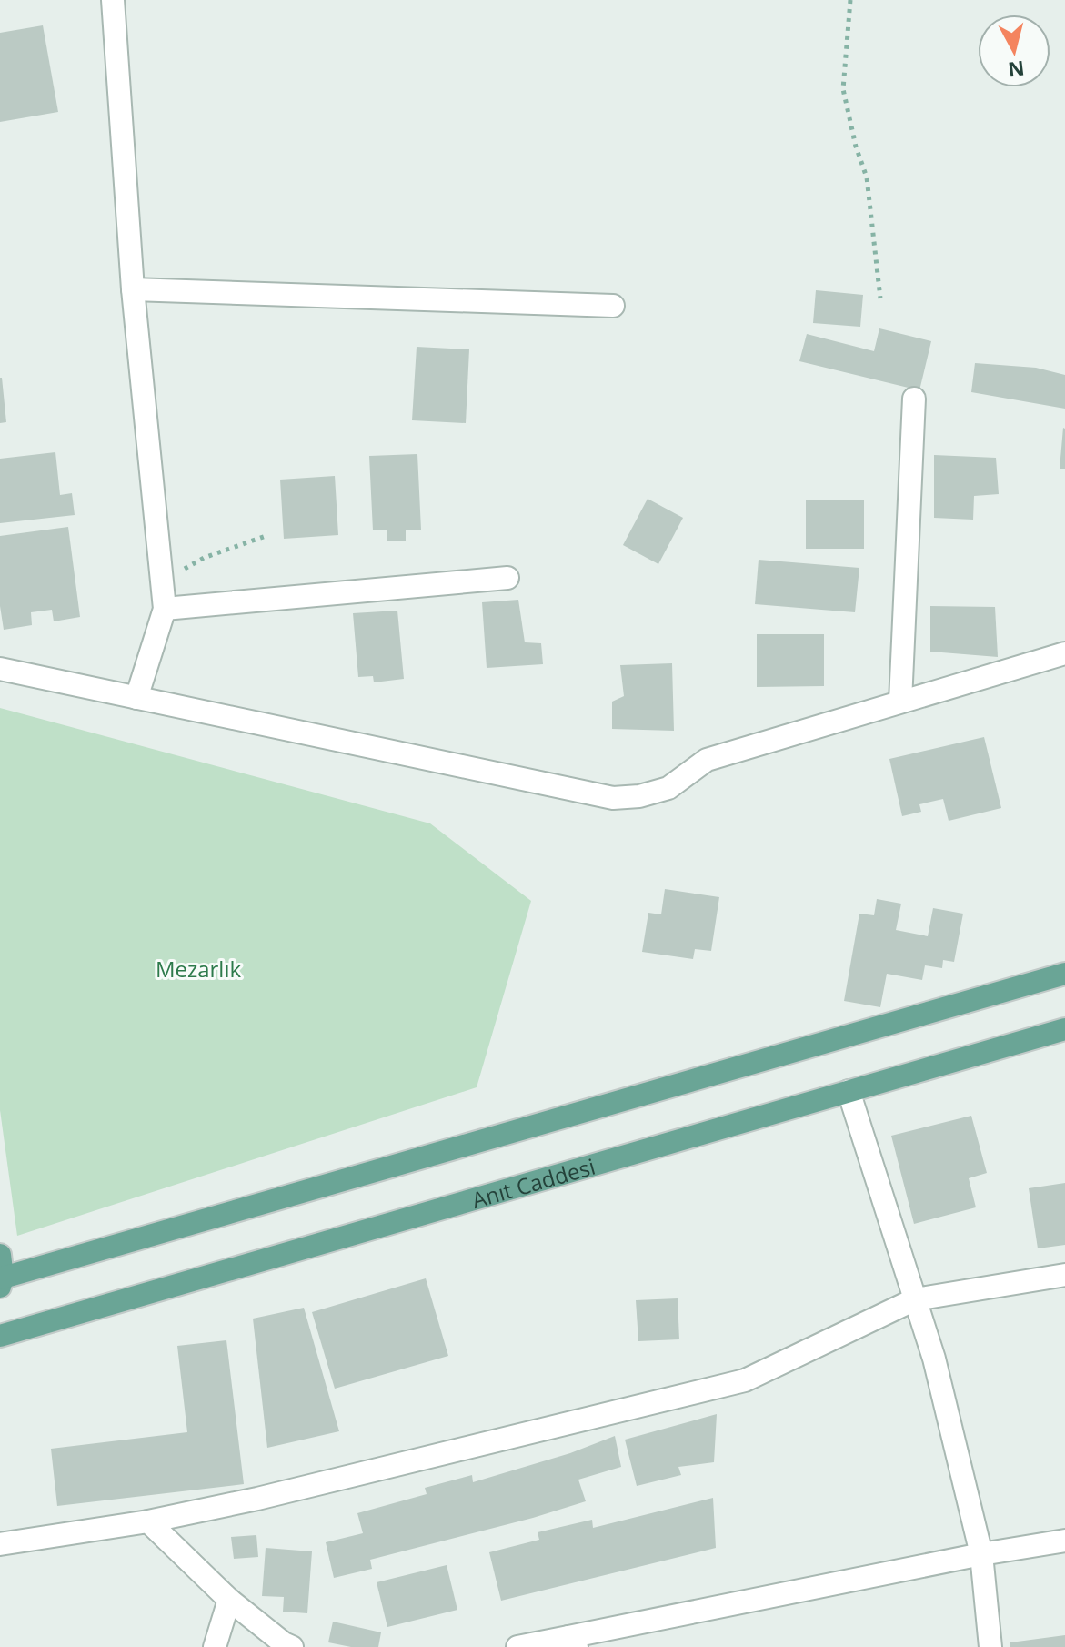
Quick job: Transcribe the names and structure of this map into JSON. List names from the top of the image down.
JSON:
{
  "streets": {
    "main road": ["Anıt Caddesi"]
  },
  "parks": ["Mezarlık"],
  "north": "bottom"
}
